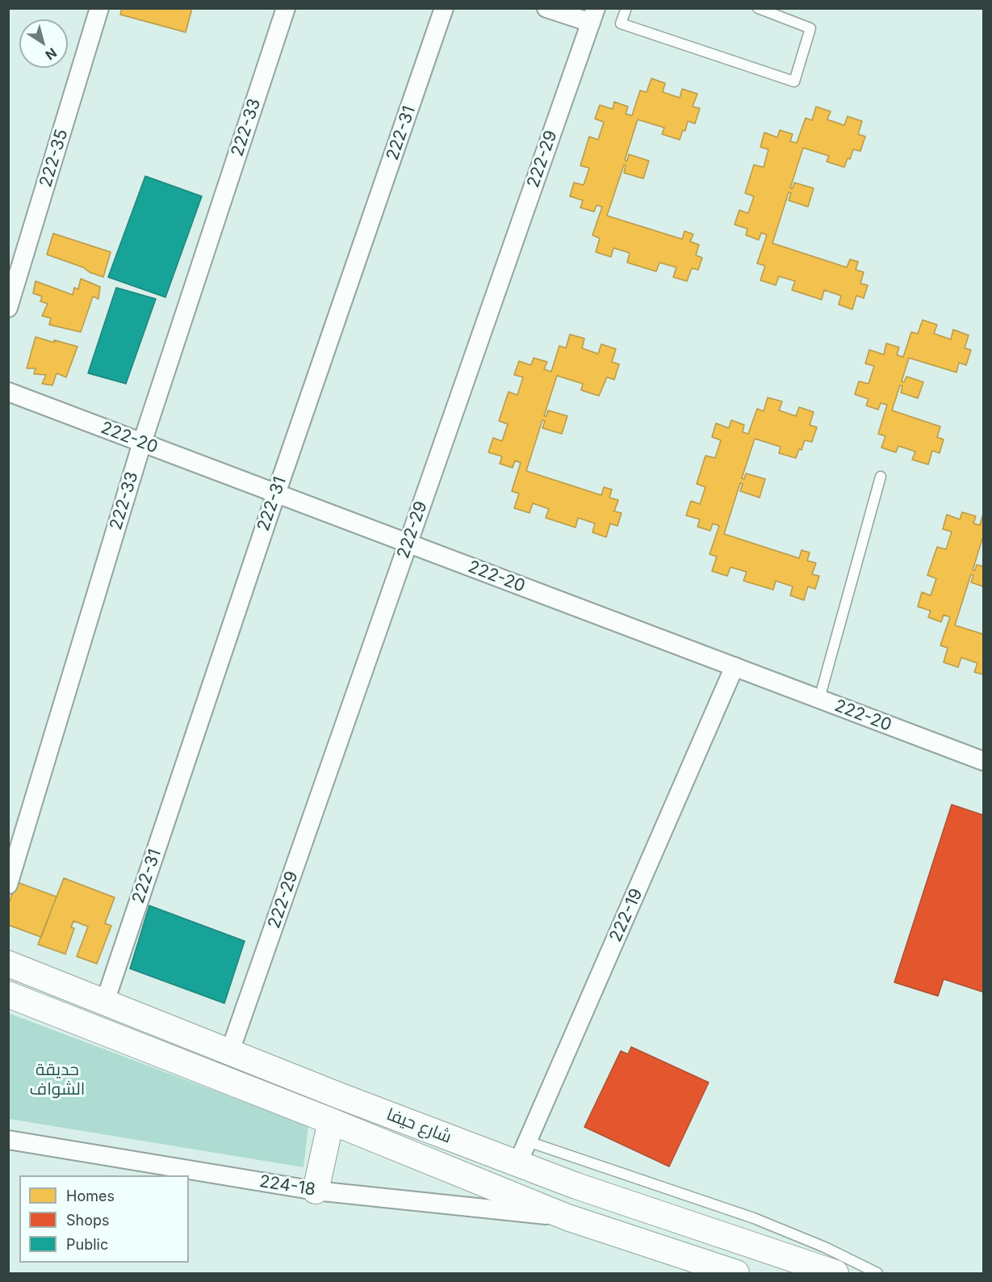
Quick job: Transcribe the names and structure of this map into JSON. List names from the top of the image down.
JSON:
{
  "streets": {
    "main road": ["شارع حيفا"],
    "street": [
      "222-33",
      "222-31",
      "222-35",
      "222-29",
      "222-20",
      "222-19",
      "224-18"
    ]
  },
  "crossings": [
    ["222-33", "222-20"],
    ["222-31", "222-20"],
    ["222-31", "شارع حيفا"],
    ["222-29", "222-20"],
    ["222-29", "شارع حيفا"],
    ["222-20", "222-19"],
    ["222-19", "شارع حيفا"],
    ["شارع حيفا", "224-18"]
  ],
  "parks": ["حديقة الشواف"],
  "legend": ["Homes", "Shops", "Public"],
  "north": "bottom right"
}
